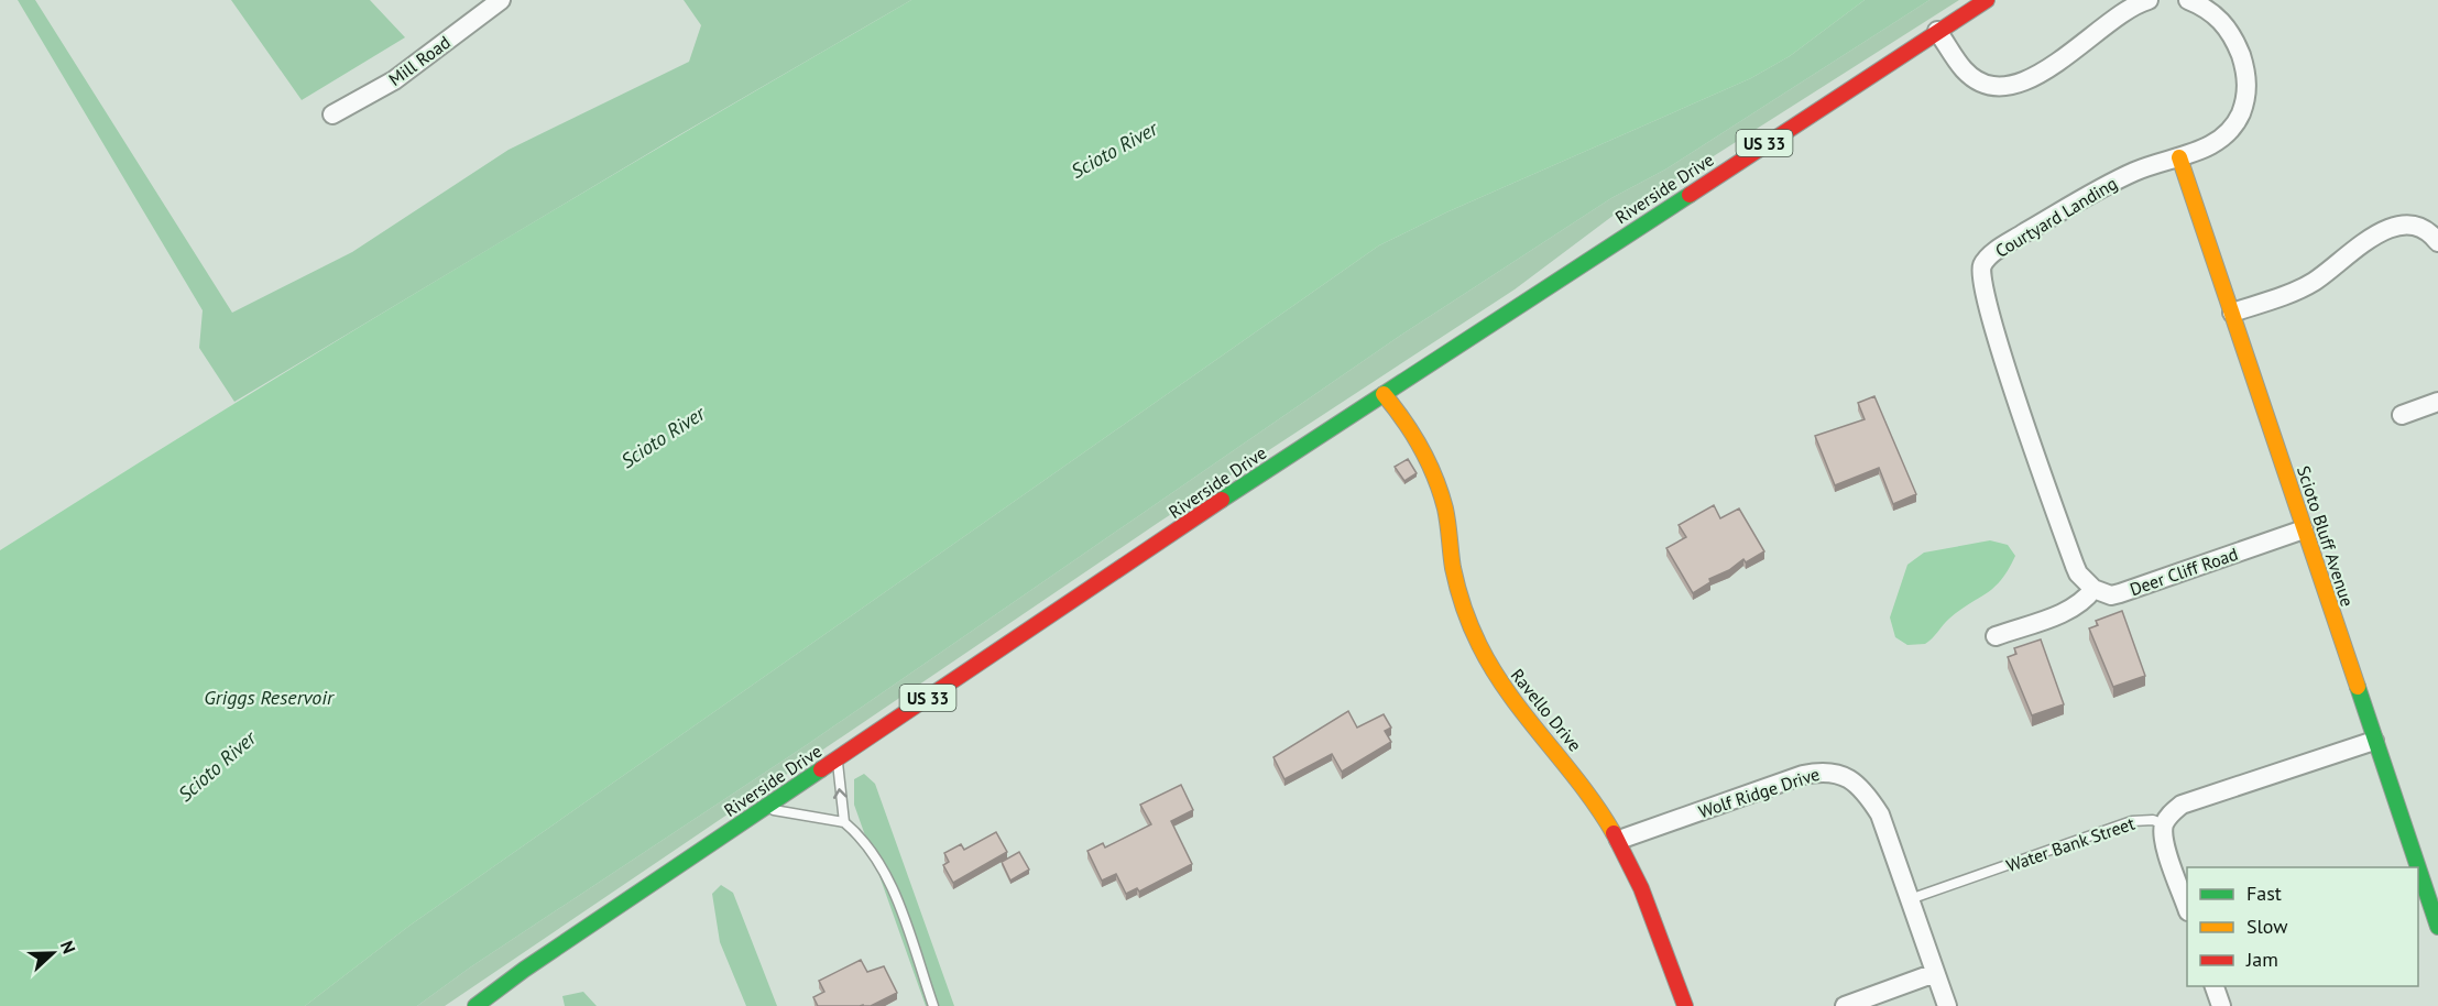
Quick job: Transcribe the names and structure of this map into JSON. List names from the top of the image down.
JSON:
{
  "streets": {
    "main road": [
      "US 33",
      "Riverside Drive",
      "Scioto Bluff Avenue",
      "Ravello Drive"
    ],
    "street": [
      "Mill Road",
      "Courtyard Landing",
      "Deer Cliff Road",
      "Wolf Ridge Drive"
    ],
    "lane": ["Water Bank Street"]
  },
  "crossings": [
    ["Riverside Drive", "Ravello Drive"],
    ["Courtyard Landing", "Scioto Bluff Avenue"],
    ["Courtyard Landing", "Deer Cliff Road"],
    ["Scioto Bluff Avenue", "Deer Cliff Road"],
    ["Ravello Drive", "Wolf Ridge Drive"],
    ["Wolf Ridge Drive", "Water Bank Street"]
  ],
  "water": ["Scioto River", "Griggs Reservoir"],
  "legend": ["Fast", "Slow", "Jam"],
  "north": "right"
}
